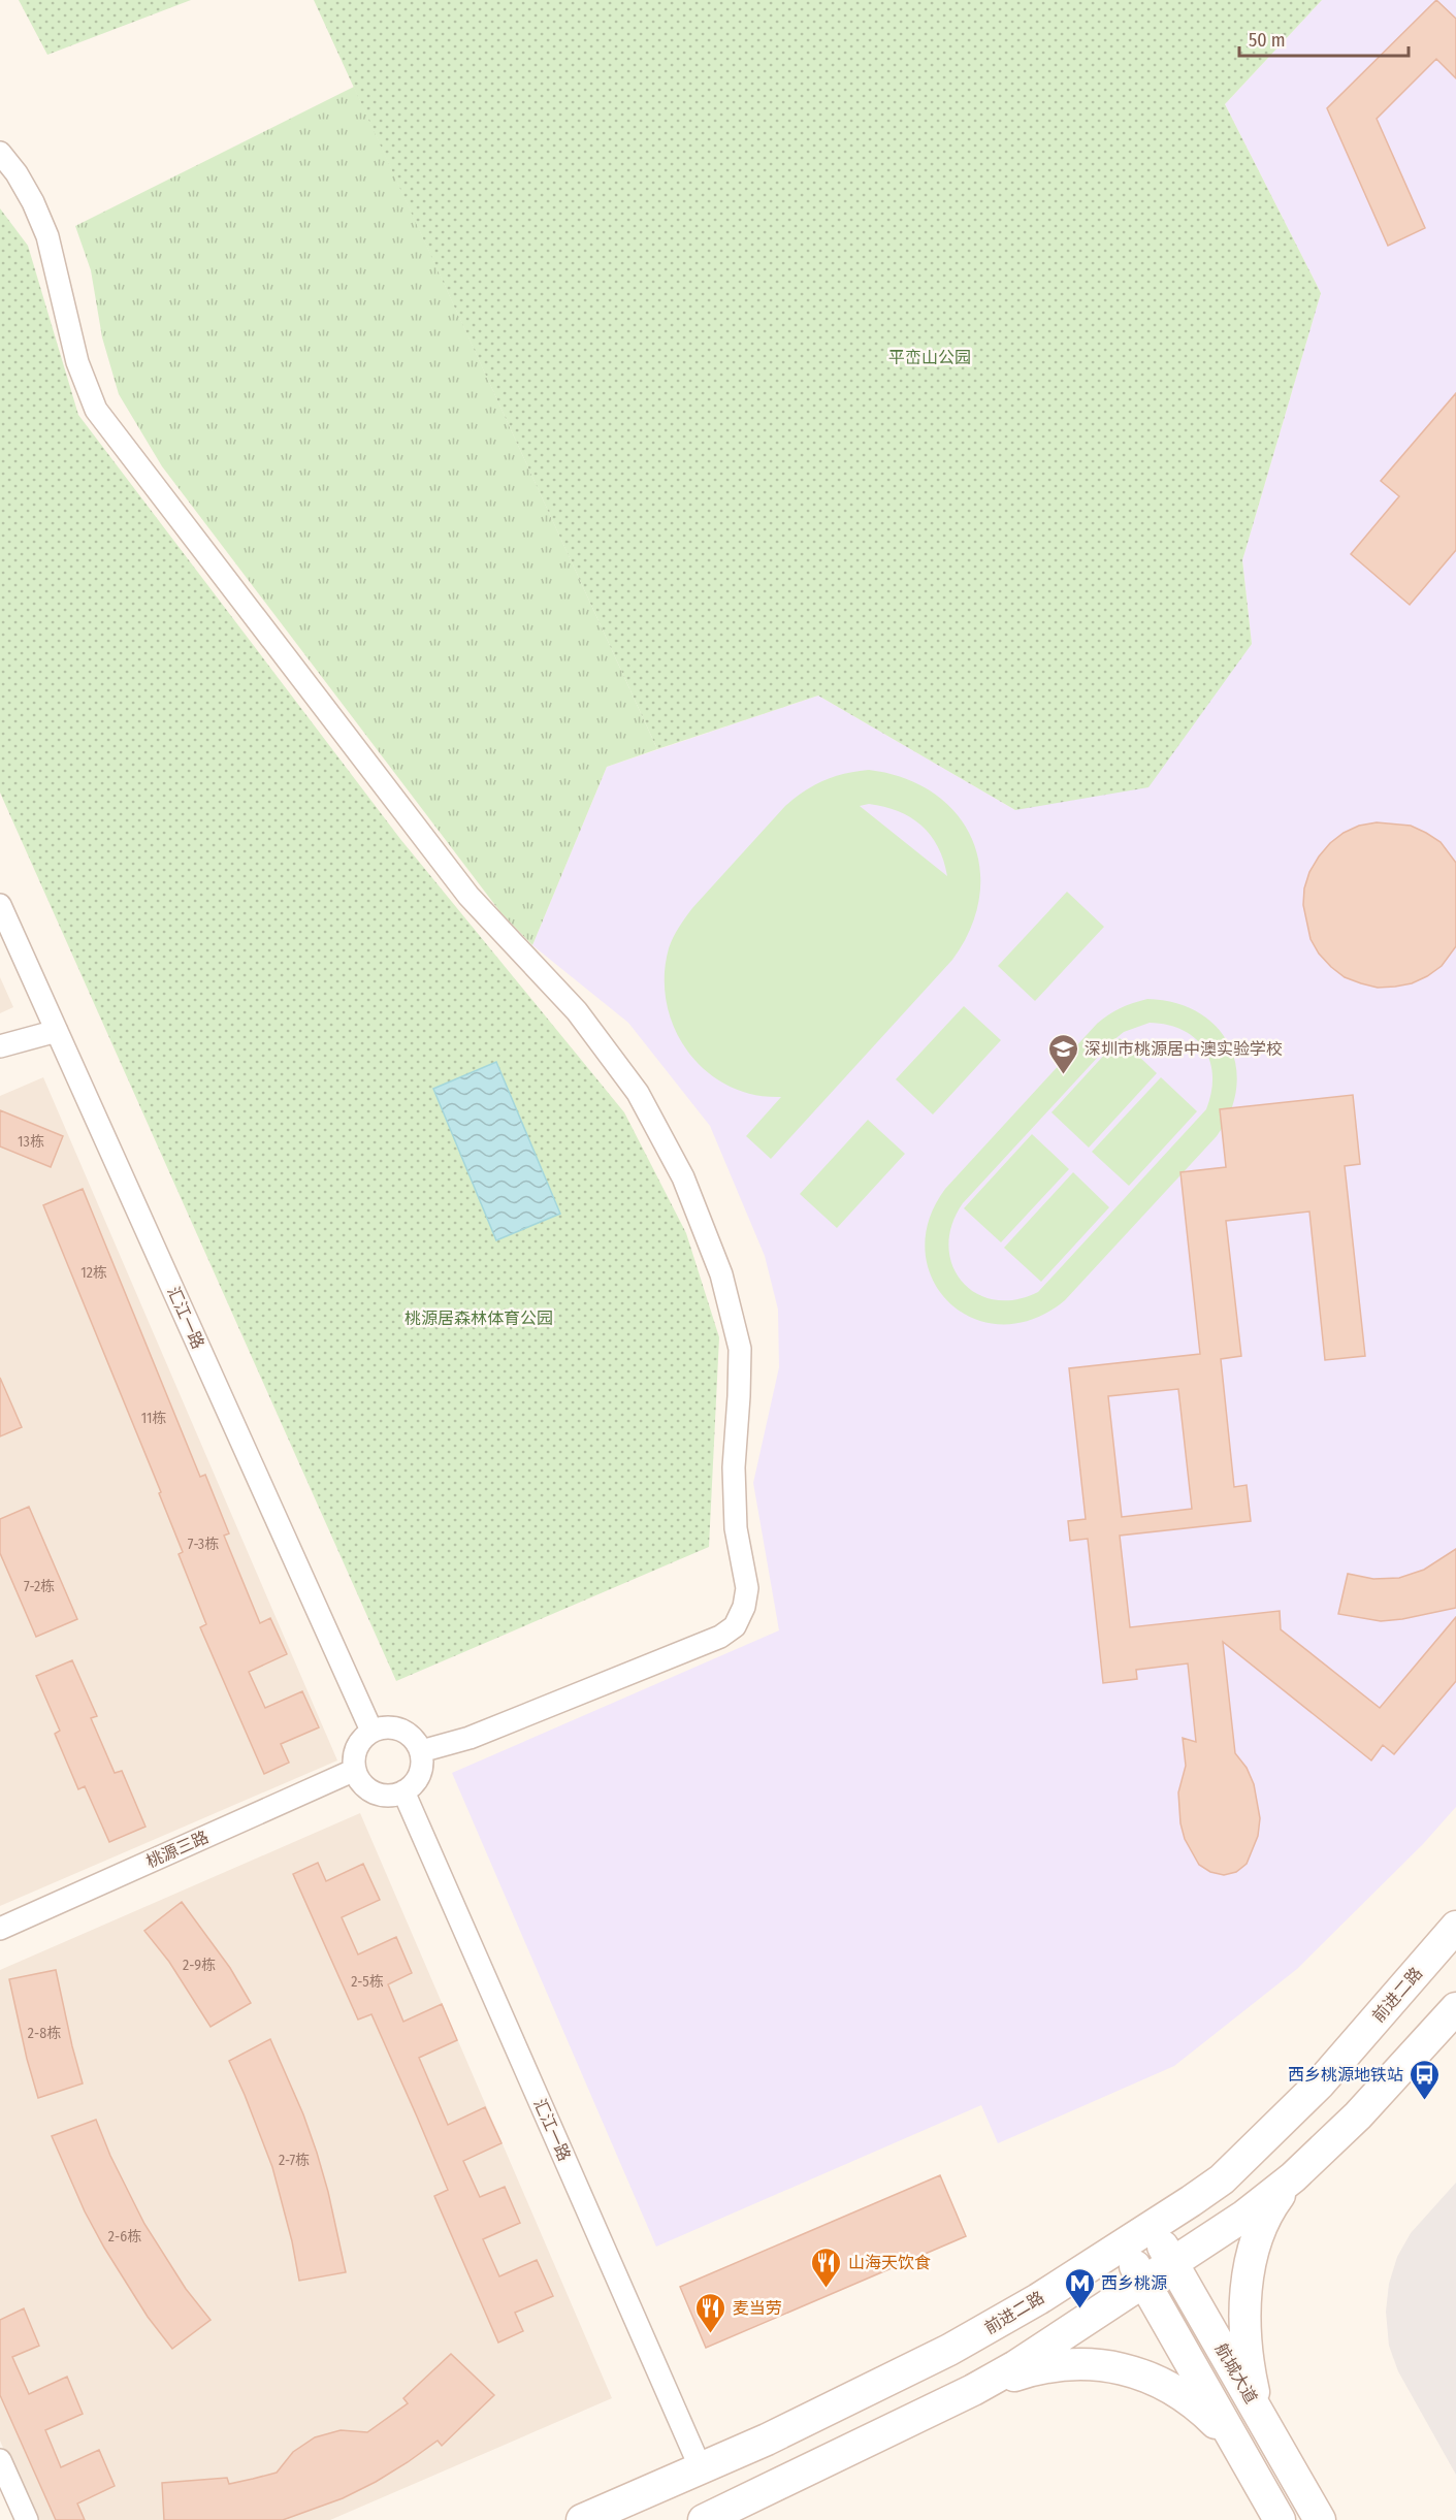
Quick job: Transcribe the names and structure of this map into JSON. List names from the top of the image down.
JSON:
{
  "streets": {
    "main road": ["前进二路", "航城大道"],
    "street": ["汇江一路", "桃源三路"]
  },
  "crossings": [
    ["汇江一路", "桃源三路"],
    ["汇江一路", "前进二路"],
    ["前进二路", "航城大道"]
  ],
  "parks": ["平峦山公园", "桃源居森林体育公园"],
  "places": {
    "school or university": ["深圳市桃源居中澳实验学校"],
    "bus stop": ["西乡桃源地铁站"],
    "restaurant": ["山海天饮食", "麦当劳"],
    "metro station": ["西乡桃源"]
  },
  "house_numbers": [
    "13栋",
    "12栋",
    "11栋",
    "7-3栋",
    "7-2栋",
    "2-9栋",
    "2-5栋",
    "2-8栋",
    "2-7栋",
    "2-6栋"
  ],
  "scale_bar": "50 m"
}
